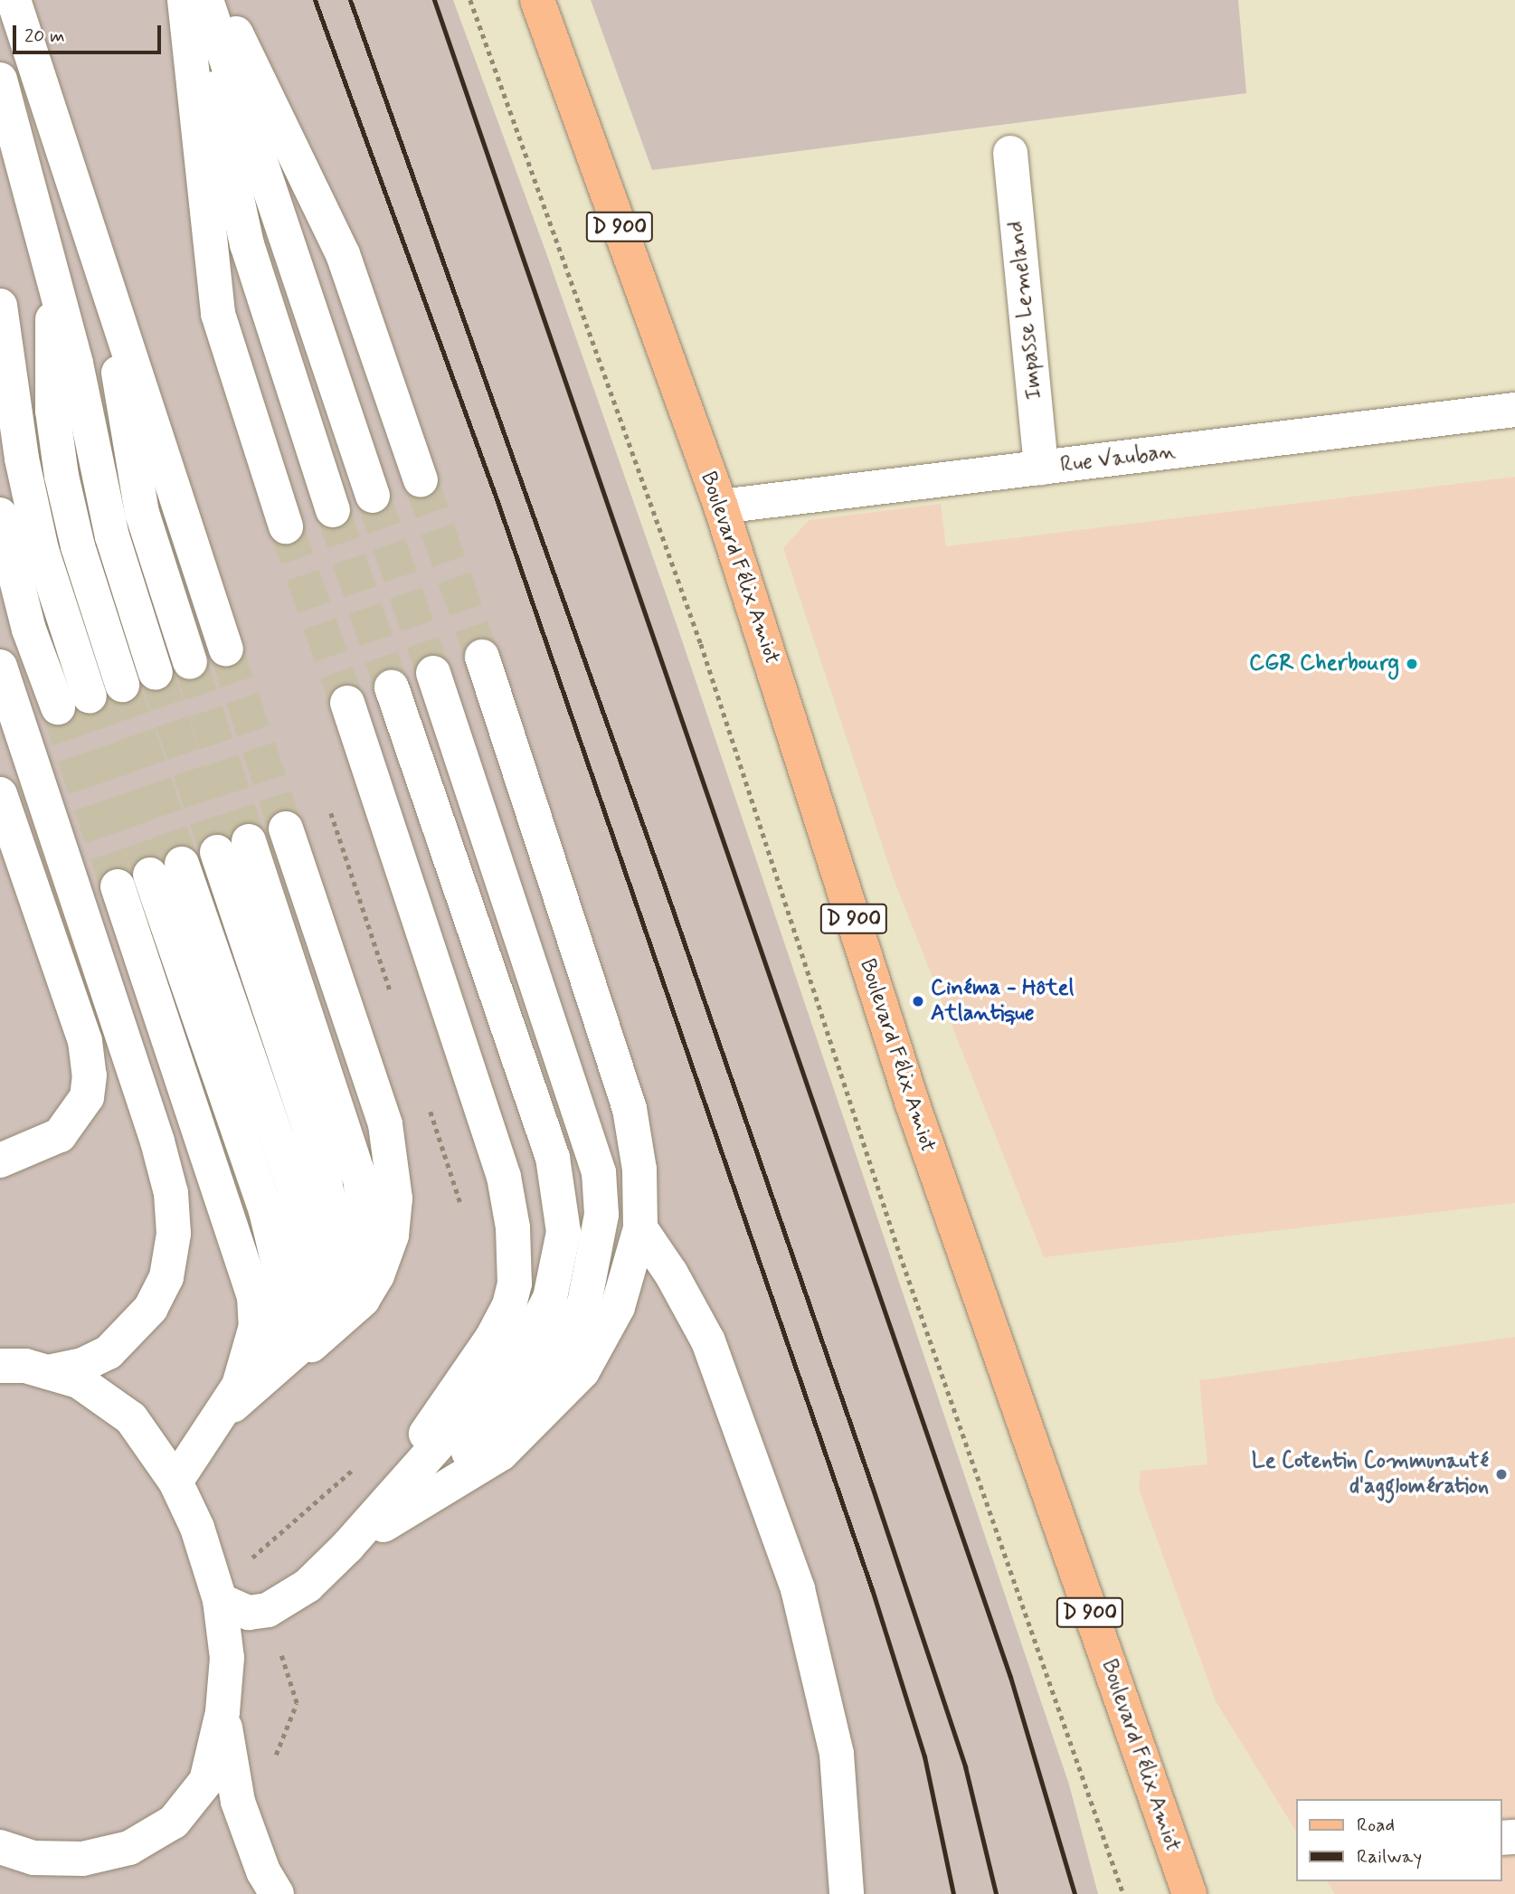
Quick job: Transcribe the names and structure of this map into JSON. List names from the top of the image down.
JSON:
{
  "streets": {
    "main road": ["D 900", "Boulevard Félix Amiot"],
    "street": ["Impasse Lemeland", "Rue Vauban"]
  },
  "crossings": [
    ["Impasse Lemeland", "Rue Vauban"],
    ["Rue Vauban", "Boulevard Félix Amiot"]
  ],
  "places": ["CGR Cherbourg", "Cinéma - Hôtel Atlantique", "Le Cotentin Communauté d'agglomération"],
  "legend": ["Road", "Railway"],
  "scale_bar": "20 m"
}
